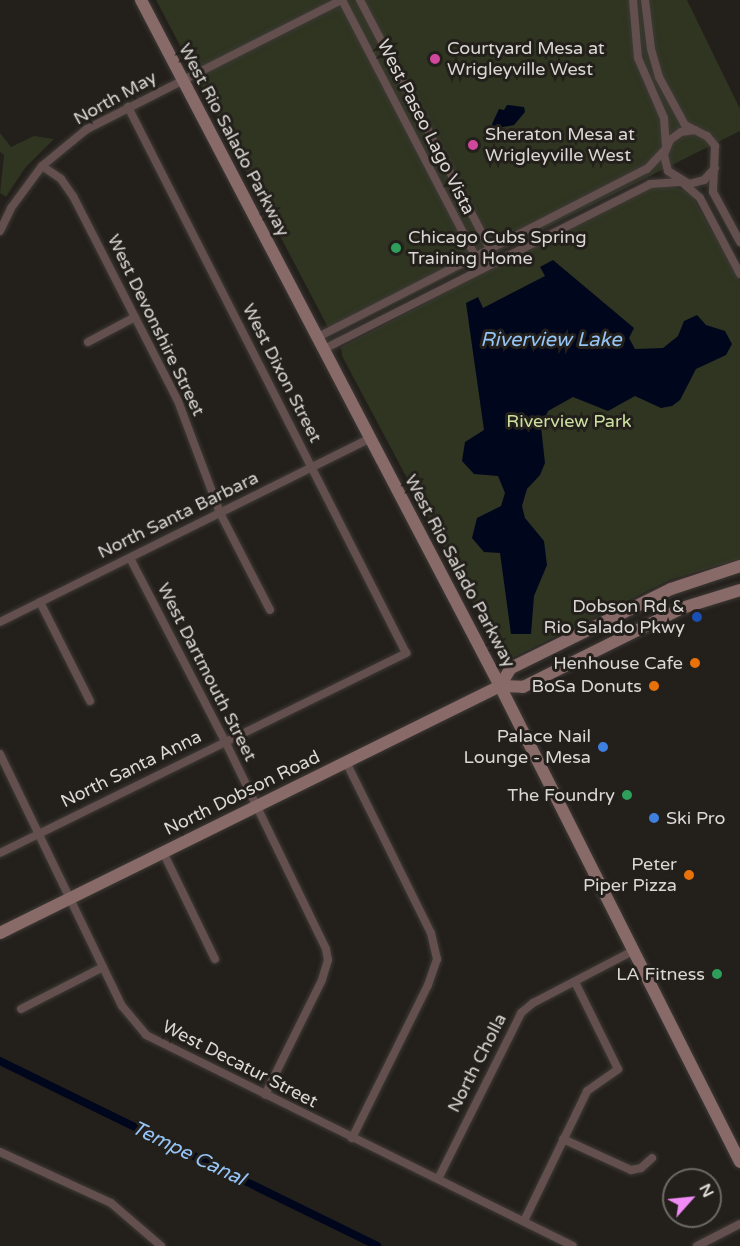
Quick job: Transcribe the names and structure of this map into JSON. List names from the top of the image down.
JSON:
{
  "streets": {
    "main road": ["West Rio Salado Parkway", "North Dobson Road"],
    "street": [
      "North May",
      "West Paseo Lago Vista",
      "West Devonshire Street",
      "West Dixon Street",
      "North Santa Barbara",
      "West Dartmouth Street",
      "North Santa Anna",
      "North Cholla",
      "West Decatur Street"
    ]
  },
  "crossings": [
    ["North May", "West Paseo Lago Vista"],
    ["North May", "West Rio Salado Parkway"],
    ["North May", "West Devonshire Street"],
    ["North May", "West Dixon Street"],
    ["West Rio Salado Parkway", "North Santa Barbara"],
    ["West Rio Salado Parkway", "North Dobson Road"],
    ["West Rio Salado Parkway", "North Cholla"],
    ["West Devonshire Street", "North Santa Barbara"],
    ["West Dixon Street", "North Santa Barbara"],
    ["West Dixon Street", "North Santa Anna"],
    ["North Santa Barbara", "West Dartmouth Street"],
    ["West Dartmouth Street", "North Santa Anna"],
    ["West Dartmouth Street", "North Dobson Road"],
    ["West Dartmouth Street", "West Decatur Street"],
    ["North Santa Anna", "West Decatur Street"],
    ["North Dobson Road", "West Decatur Street"],
    ["North Cholla", "West Decatur Street"]
  ],
  "water": ["Riverview Lake", "Tempe Canal"],
  "parks": ["Riverview Park"],
  "places": [
    "Courtyard Mesa at Wrigleyville West",
    "Sheraton Mesa at Wrigleyville West",
    "Chicago Cubs Spring Training Home",
    "Dobson Rd & Rio Salado Pkwy",
    "Henhouse Cafe",
    "BoSa Donuts",
    "Palace Nail Lounge - Mesa",
    "The Foundry",
    "Ski Pro",
    "Peter Piper Pizza",
    "LA Fitness"
  ],
  "north": "top right"
}
